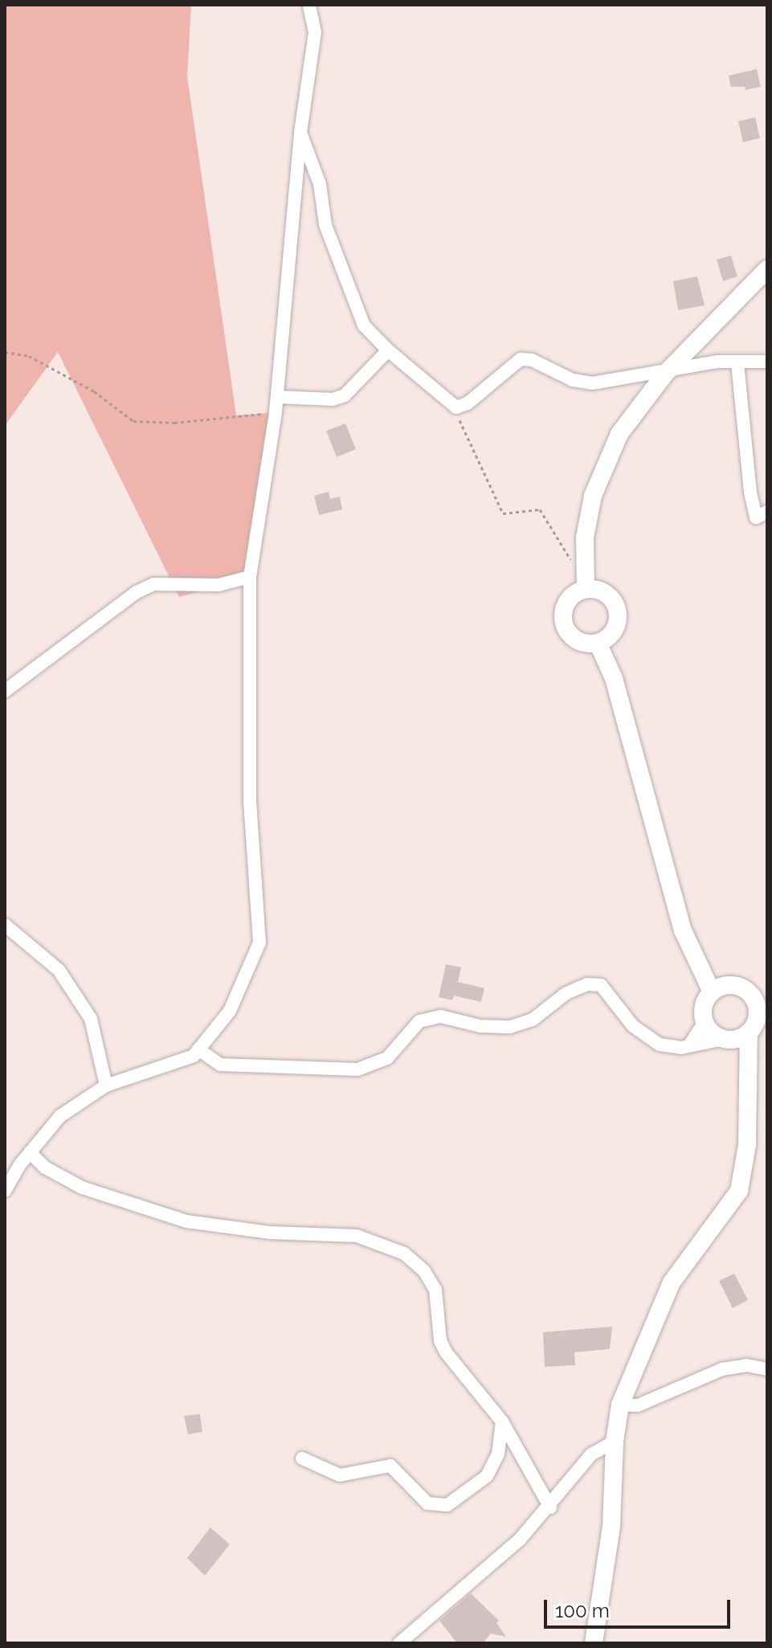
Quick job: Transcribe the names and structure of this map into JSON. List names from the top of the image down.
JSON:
{
  "scale_bar": "100 m"
}
